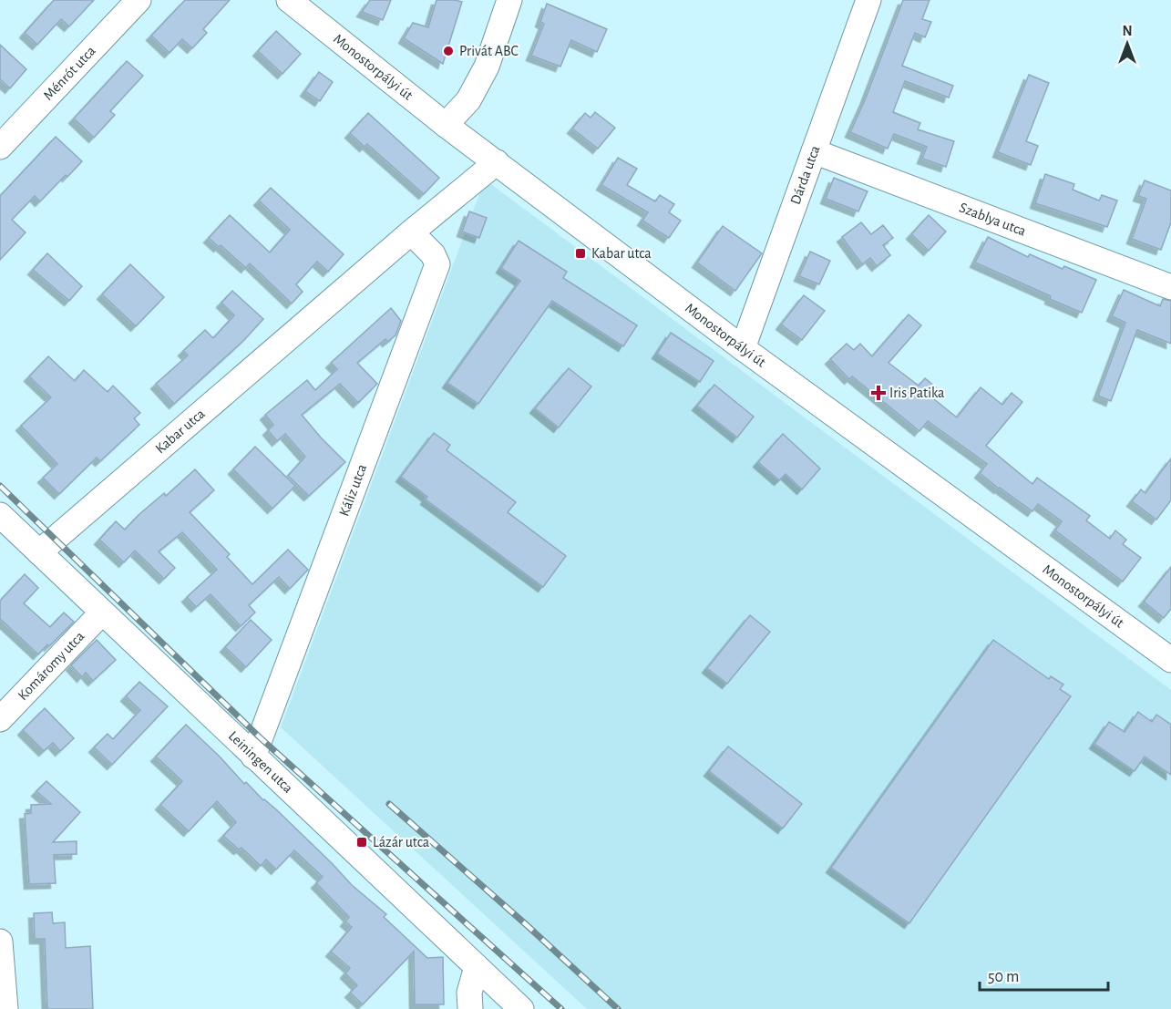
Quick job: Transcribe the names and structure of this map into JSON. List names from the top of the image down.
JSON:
{
  "streets": {
    "street": [
      "Monostorpályi út",
      "Ménrót utca",
      "Dárda utca",
      "Szablya utca",
      "Kabar utca",
      "Káliz utca",
      "Komáromy utca",
      "Leiningen utca"
    ]
  },
  "crossings": [
    ["Monostorpályi út", "Dárda utca"],
    ["Monostorpályi út", "Kabar utca"],
    ["Dárda utca", "Szablya utca"],
    ["Kabar utca", "Káliz utca"],
    ["Kabar utca", "Leiningen utca"],
    ["Káliz utca", "Leiningen utca"],
    ["Komáromy utca", "Leiningen utca"]
  ],
  "places": {
    "other": ["Privát ABC"],
    "transit": ["Kabar utca", "Lázár utca"],
    "health": ["Iris Patika"]
  },
  "scale_bar": "50 m",
  "north": "top"
}
